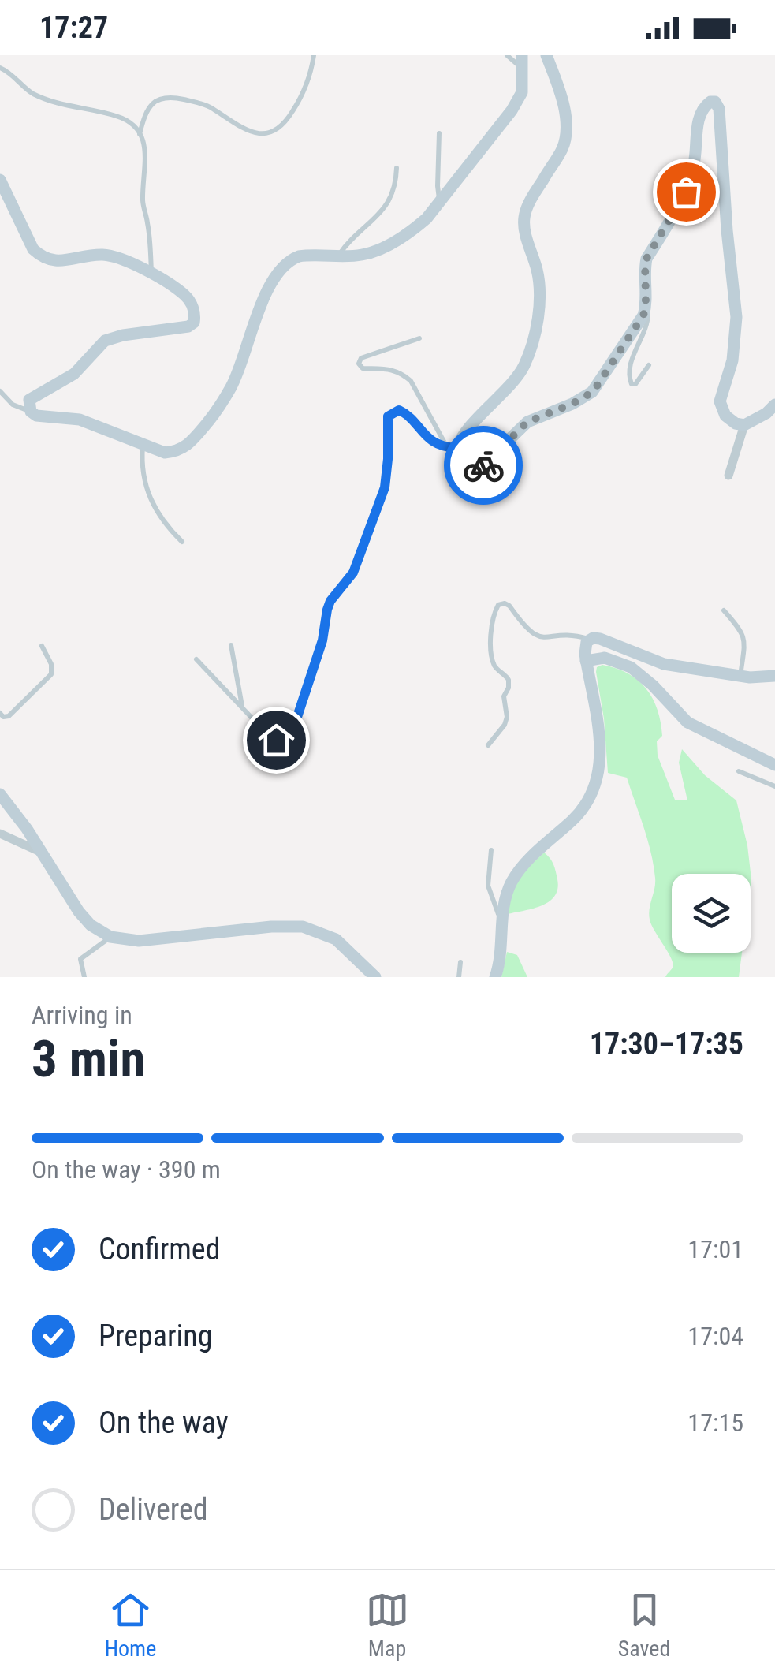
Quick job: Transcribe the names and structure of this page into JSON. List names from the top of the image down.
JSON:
{
  "page": {
    "status": "17:27",
    "heading": ["3 min", "Arriving in", "17:30–17:35"],
    "bar": "On the way · 390 m",
    "list": [
      ["Confirmed", "17:01"],
      ["Preparing", "17:04"],
      ["On the way", "17:15"],
      "Delivered"
    ],
    "tabs": ["Home", "Map", "Saved"]
  }
}
